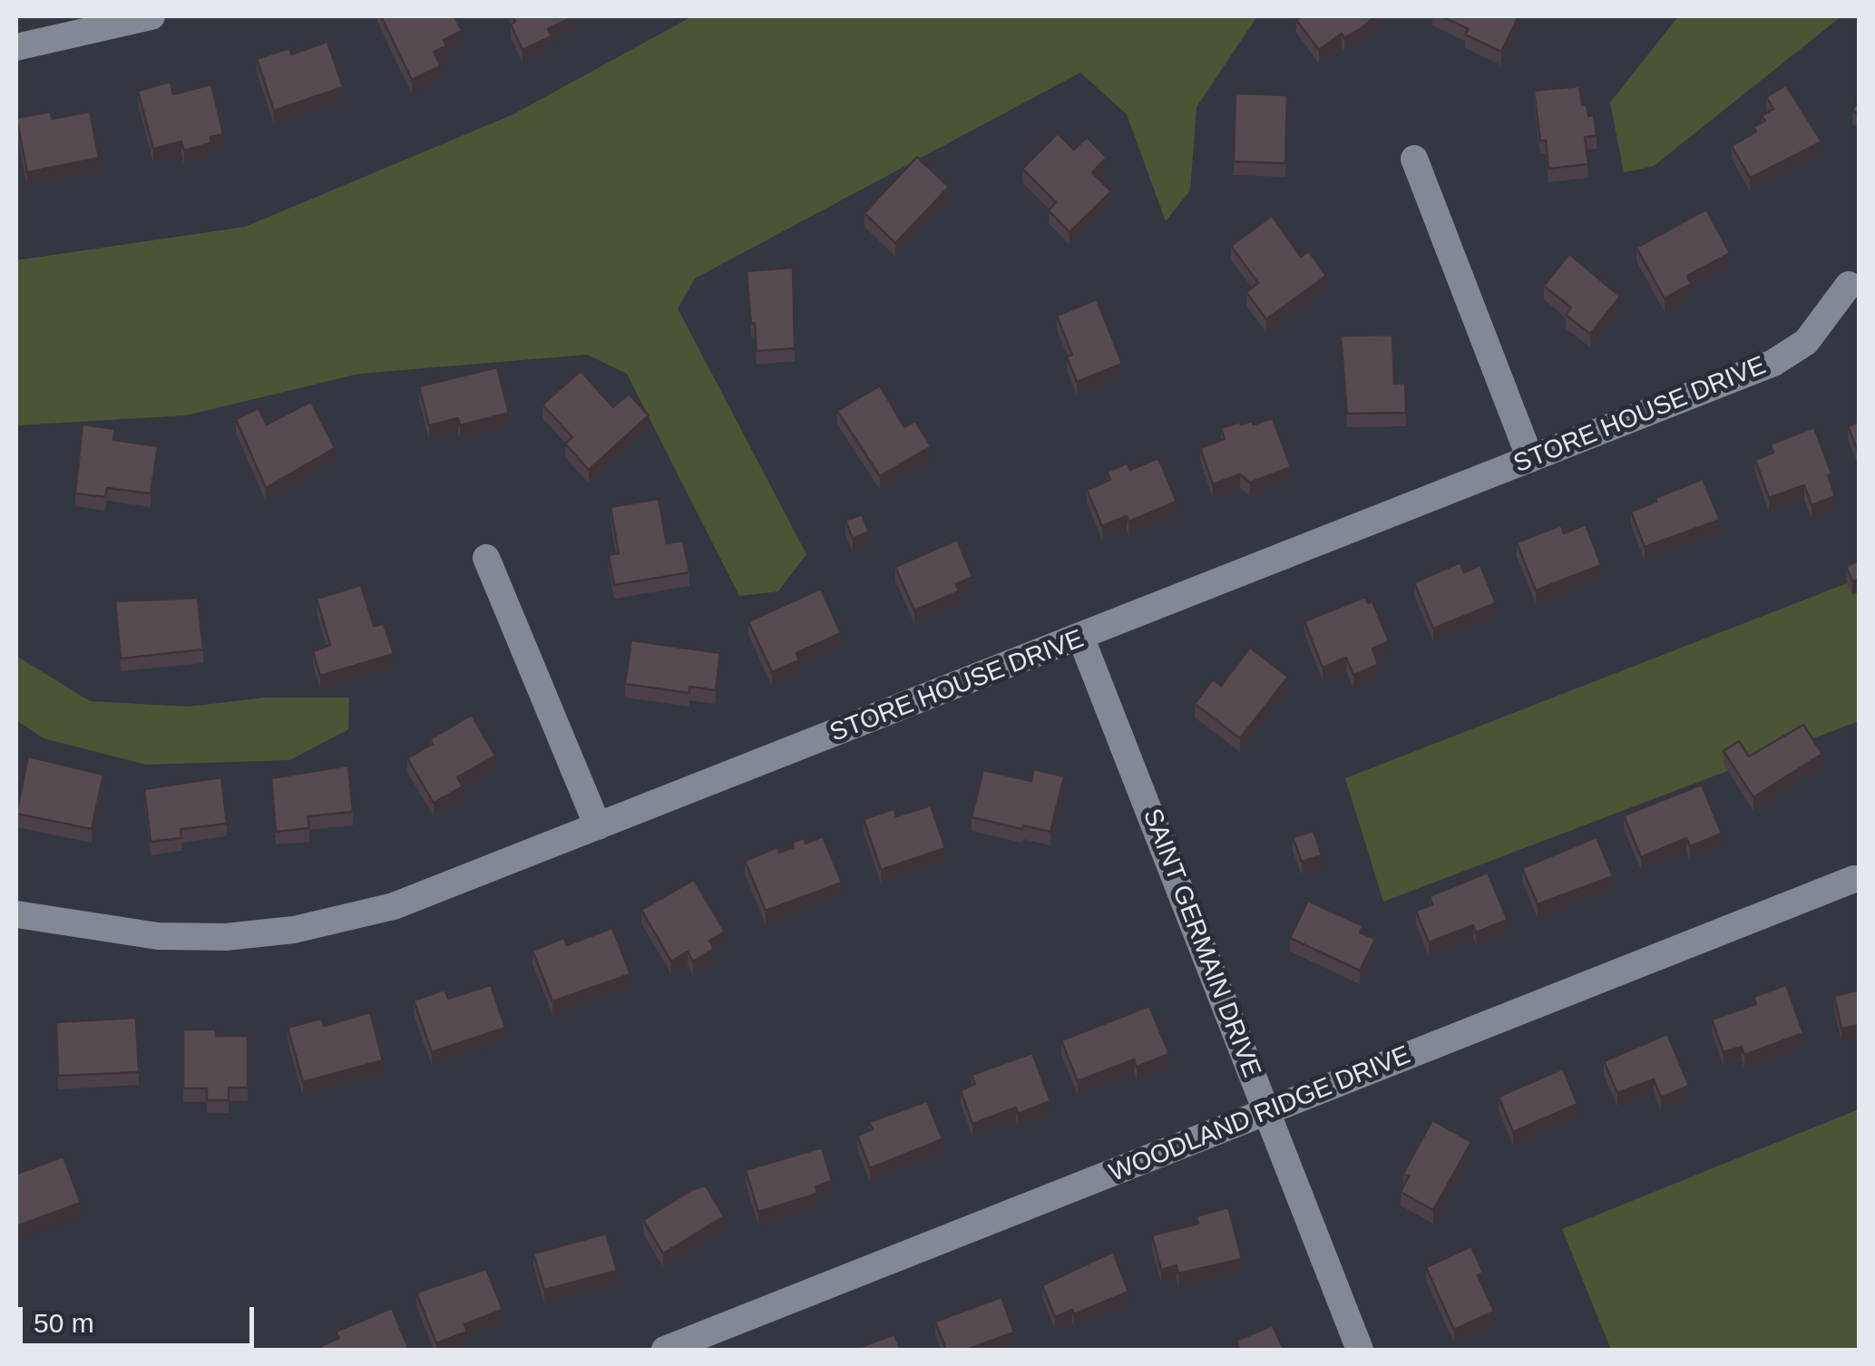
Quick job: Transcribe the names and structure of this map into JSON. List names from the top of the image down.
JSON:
{
  "streets": {
    "street": ["STORE HOUSE DRIVE", "SAINT GERMAIN DRIVE", "WOODLAND RIDGE DRIVE"]
  },
  "crossings": [
    ["STORE HOUSE DRIVE", "SAINT GERMAIN DRIVE"],
    ["SAINT GERMAIN DRIVE", "WOODLAND RIDGE DRIVE"]
  ],
  "scale_bar": "50 m"
}
